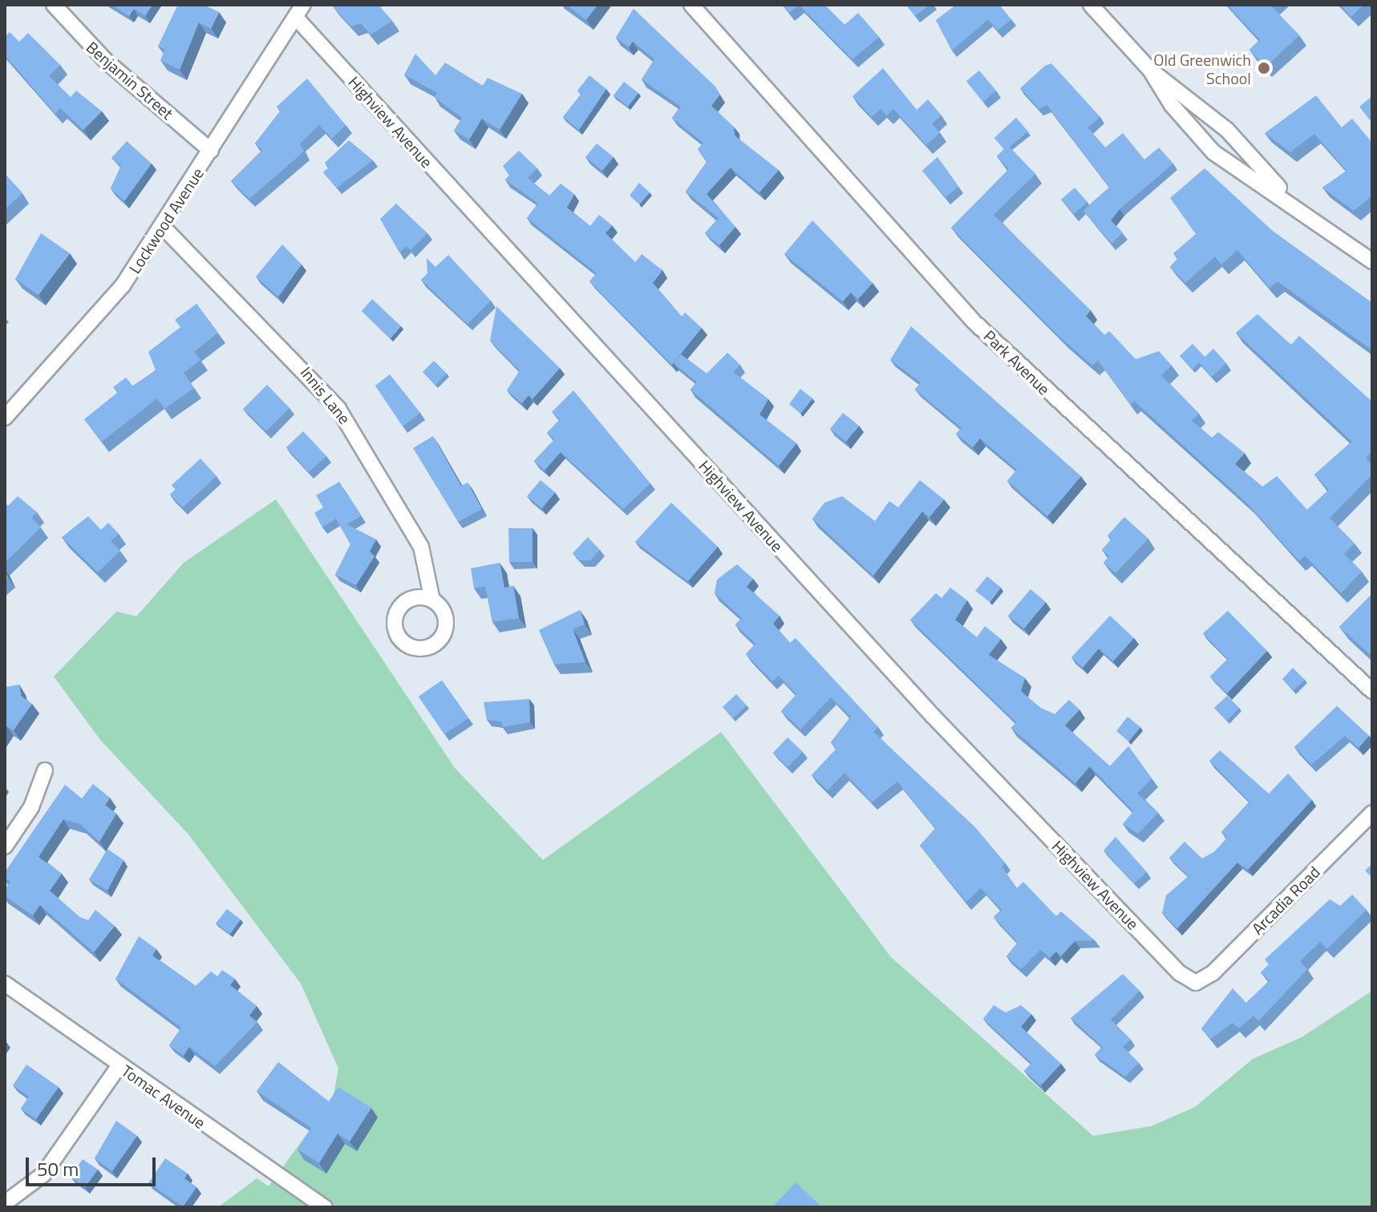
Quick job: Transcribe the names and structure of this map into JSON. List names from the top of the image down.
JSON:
{
  "streets": {
    "street": [
      "Benjamin Street",
      "Highview Avenue",
      "Lockwood Avenue",
      "Park Avenue",
      "Innis Lane",
      "Arcadia Road",
      "Tomac Avenue"
    ]
  },
  "crossings": [
    ["Benjamin Street", "Lockwood Avenue"],
    ["Highview Avenue", "Lockwood Avenue"],
    ["Highview Avenue", "Arcadia Road"],
    ["Lockwood Avenue", "Innis Lane"]
  ],
  "places": ["Old Greenwich School"],
  "scale_bar": "50 m"
}
